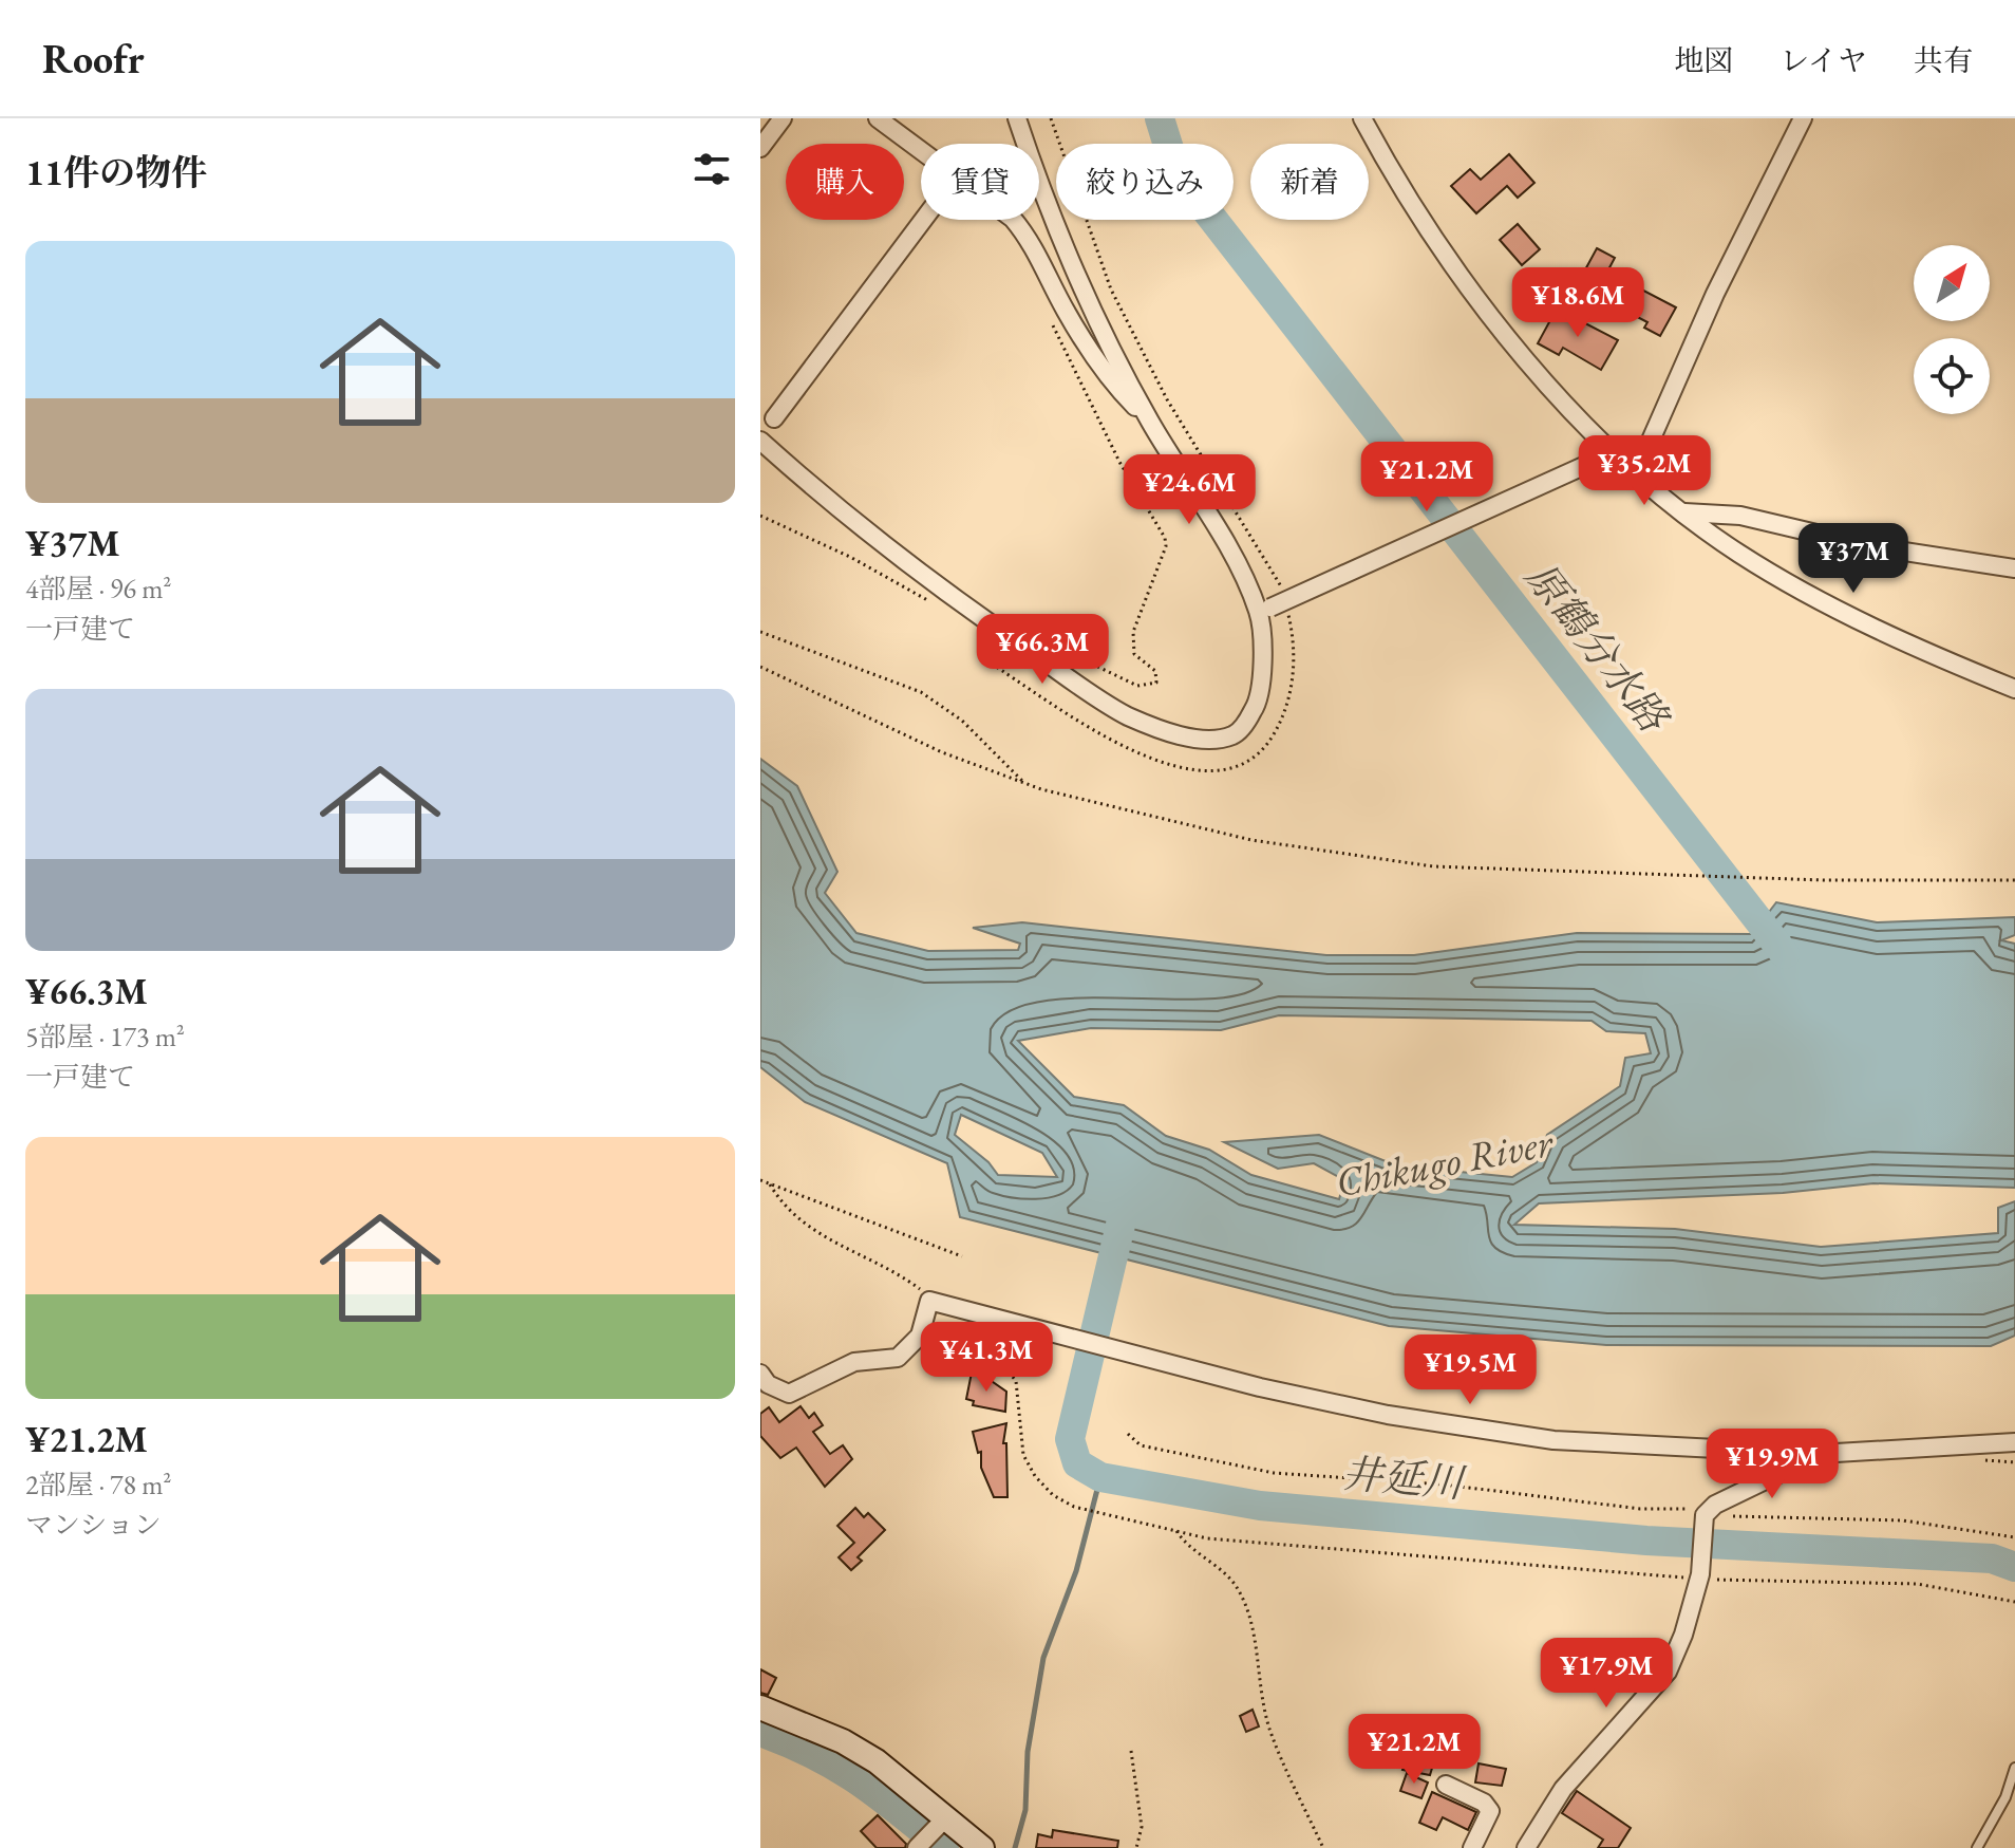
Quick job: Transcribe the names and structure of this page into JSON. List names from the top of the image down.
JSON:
{
  "water": ["原鶴分水路", "Chikugo River", "井延川"],
  "north": "top right",
  "page": {
    "header": "Roofr",
    "nav": ["地図", "レイヤ", "共有"],
    "heading": "11件の物件",
    "chip": [
      "購入",
      "賃貸",
      "絞り込み",
      "新着"
    ],
    "list": [
      {
        "name": "¥37M",
        "note": "4部屋 · 96 m² · 一戸建て"
      },
      {
        "name": "¥66.3M",
        "note": "5部屋 · 173 m² · 一戸建て"
      },
      {
        "name": "¥21.2M",
        "note": "2部屋 · 78 m² · マンション"
      }
    ],
    "price": [
      "¥18.6M",
      "¥35.2M",
      "¥21.2M",
      "¥24.6M",
      "¥37M",
      "¥66.3M",
      "¥41.3M",
      "¥19.5M",
      "¥19.9M",
      "¥17.9M",
      "¥21.2M"
    ]
  }
}
